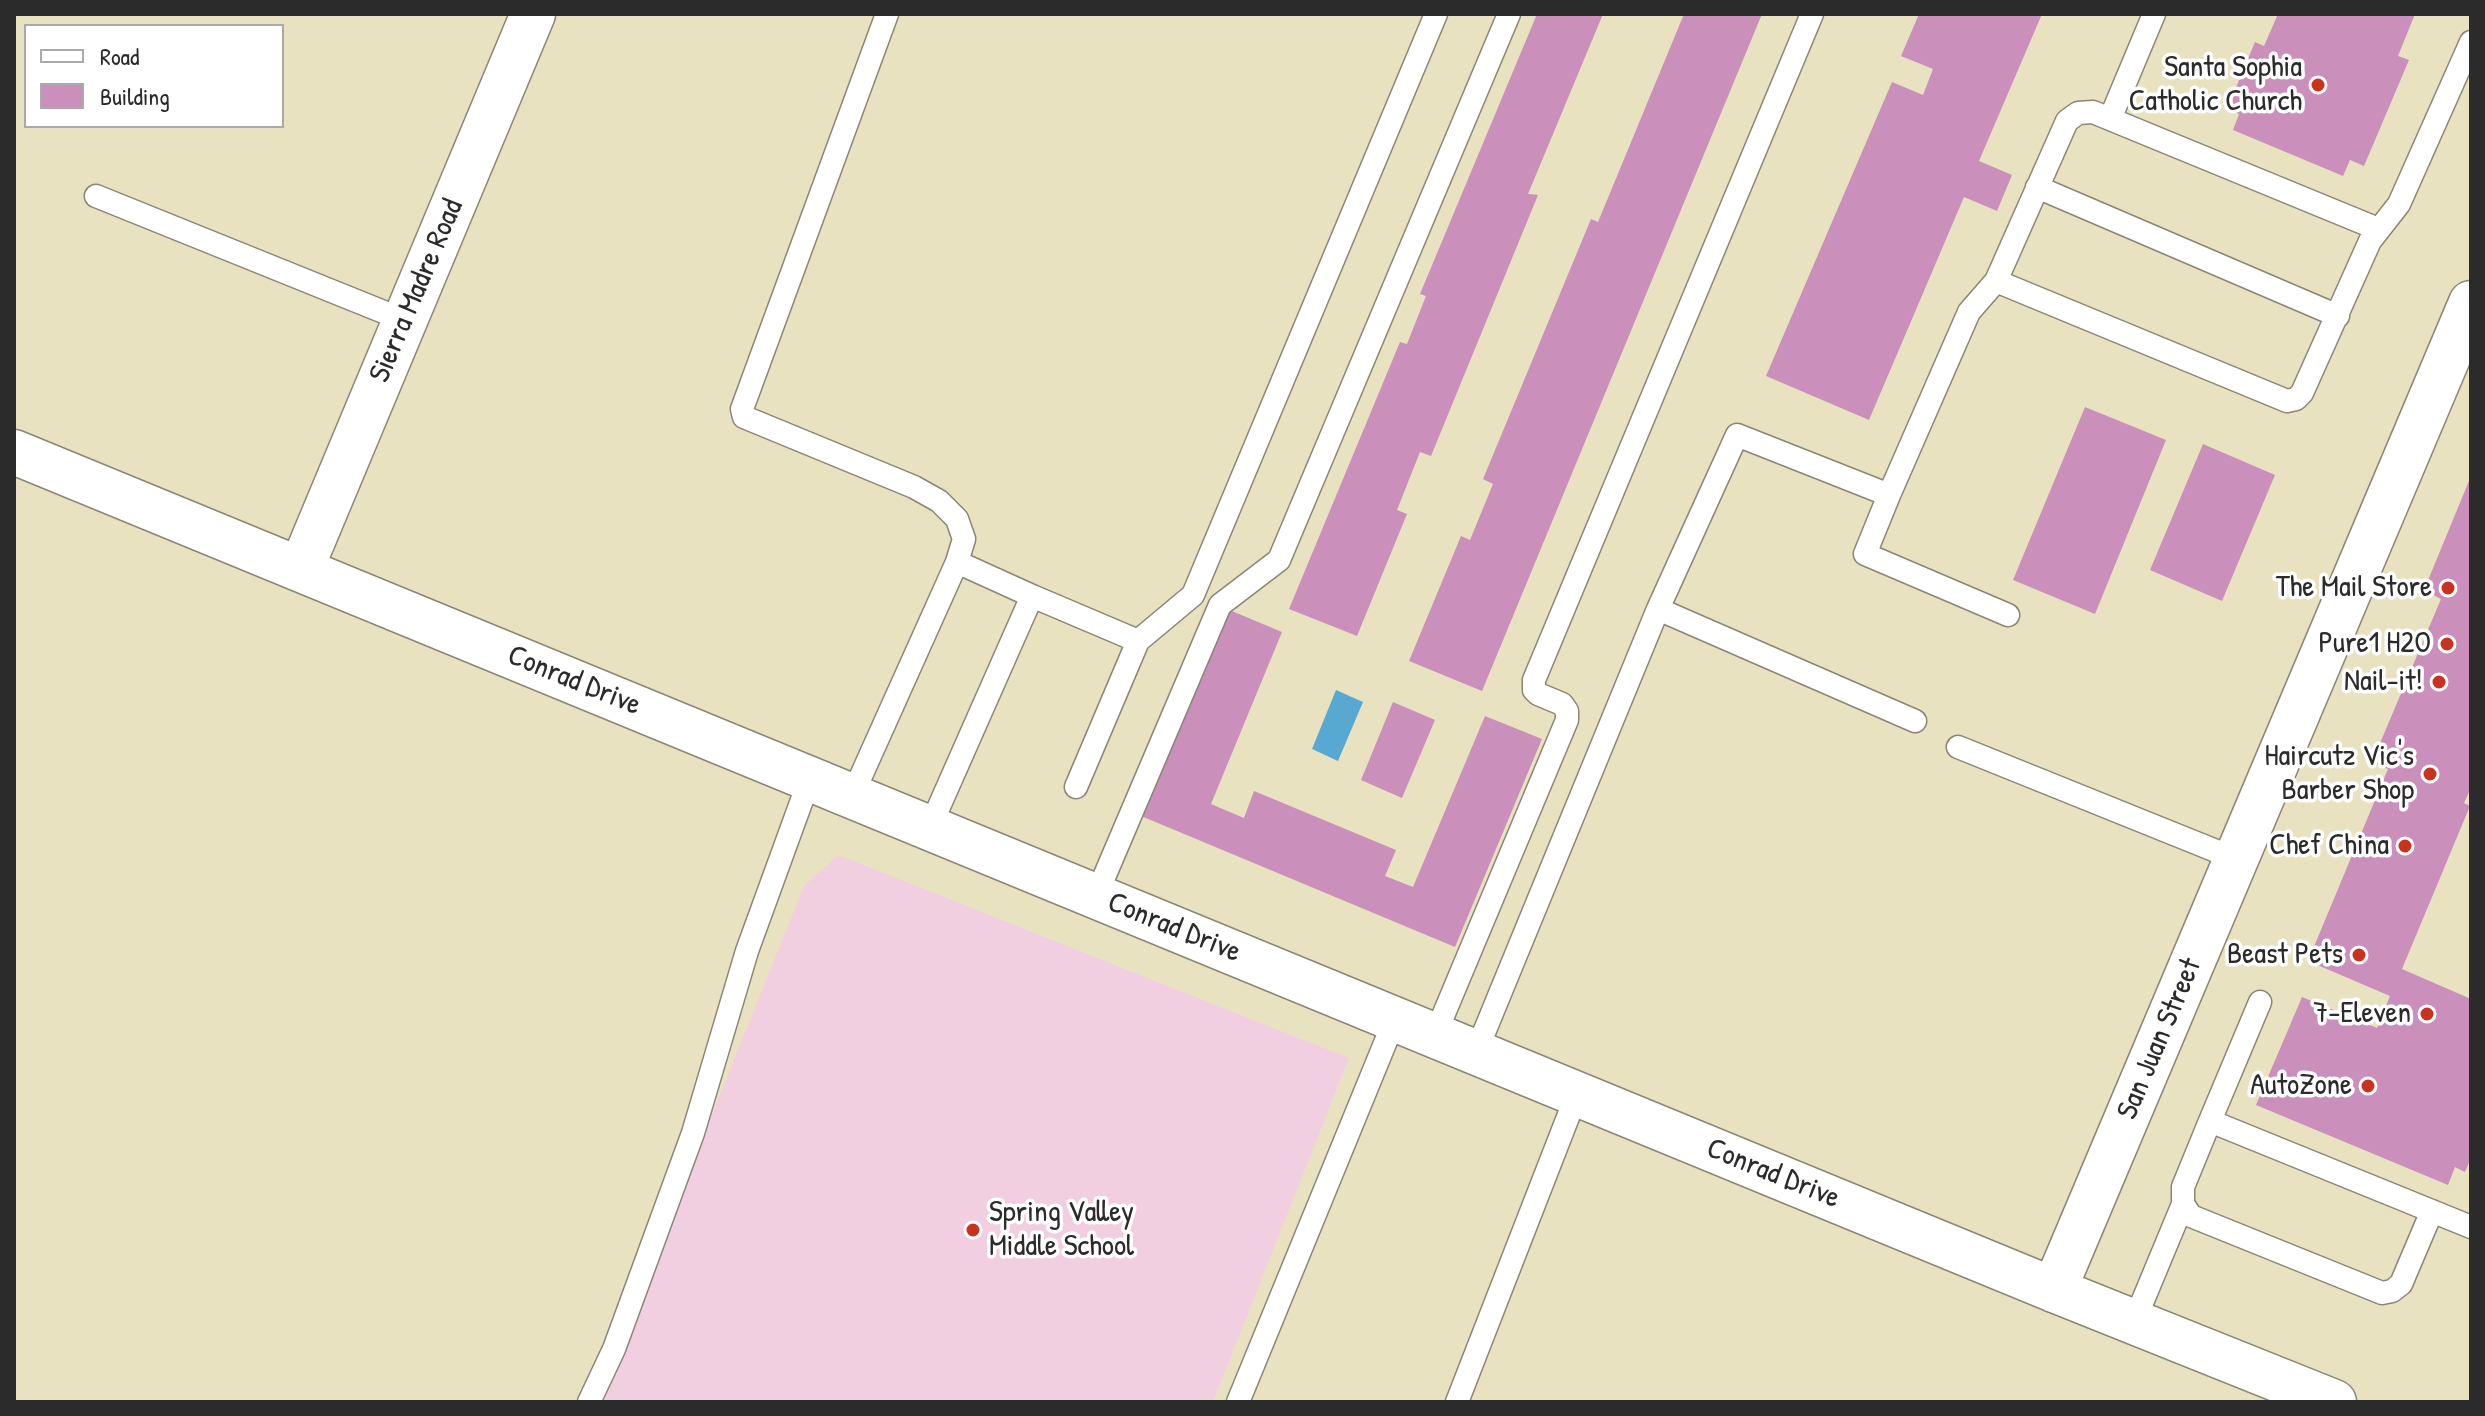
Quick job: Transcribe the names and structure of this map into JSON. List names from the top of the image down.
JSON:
{
  "streets": {
    "street": ["Sierra Madre Road", "Conrad Drive", "San Juan Street"]
  },
  "crossings": [
    ["Sierra Madre Road", "Conrad Drive"],
    ["Conrad Drive", "San Juan Street"]
  ],
  "places": [
    "Santa Sophia Catholic Church",
    "The Mail Store",
    "Pure1 H2O",
    "Nail-it!",
    "Haircutz Vic's Barber Shop",
    "Chef China",
    "Beast Pets",
    "7-Eleven",
    "AutoZone",
    "Spring Valley Middle School"
  ],
  "legend": ["Road", "Building"]
}
